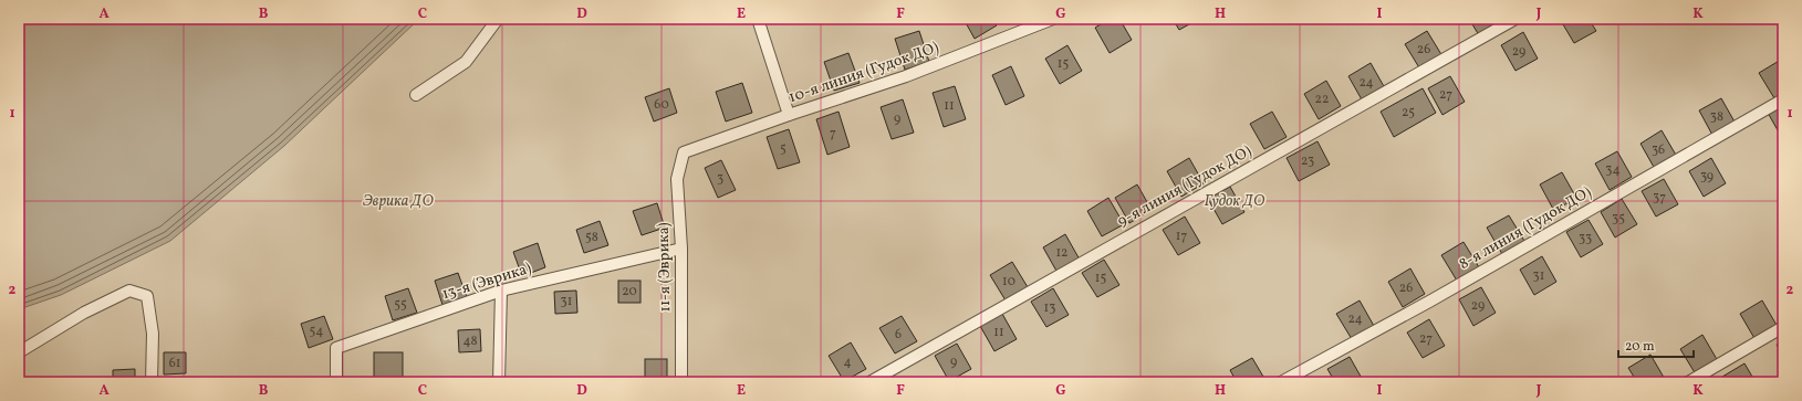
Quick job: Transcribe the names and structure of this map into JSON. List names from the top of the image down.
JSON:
{
  "streets": {
    "lane": [
      "10-я линия (Гудок ДО)",
      "9-я линия (Гудок ДО)",
      "8-я линия (Гудок ДО)",
      "11-я (Эврика)",
      "13-я (Эврика)"
    ]
  },
  "crossings": [
    ["10-я линия (Гудок ДО)", "11-я (Эврика)"],
    ["11-я (Эврика)", "13-я (Эврика)"]
  ],
  "parks": ["Эврика ДО", "Гудок ДО"],
  "house_numbers": [
    "26",
    "29",
    "15",
    "24",
    "27",
    "22",
    "60",
    "11",
    "25",
    "38",
    "9",
    "7",
    "5",
    "36",
    "23",
    "34",
    "39",
    "3",
    "37",
    "35",
    "17",
    "58",
    "33",
    "12",
    "31",
    "15",
    "10",
    "26",
    "20",
    "31",
    "55",
    "29",
    "13",
    "24",
    "54",
    "11",
    "6",
    "27",
    "48",
    "4",
    "9",
    "61"
  ],
  "scale_bar": "20 m",
  "grid": {
    "columns": [
      "A",
      "B",
      "C",
      "D",
      "E",
      "F",
      "G",
      "H",
      "I",
      "J",
      "K"
    ],
    "rows": ["1", "2"]
  }
}
